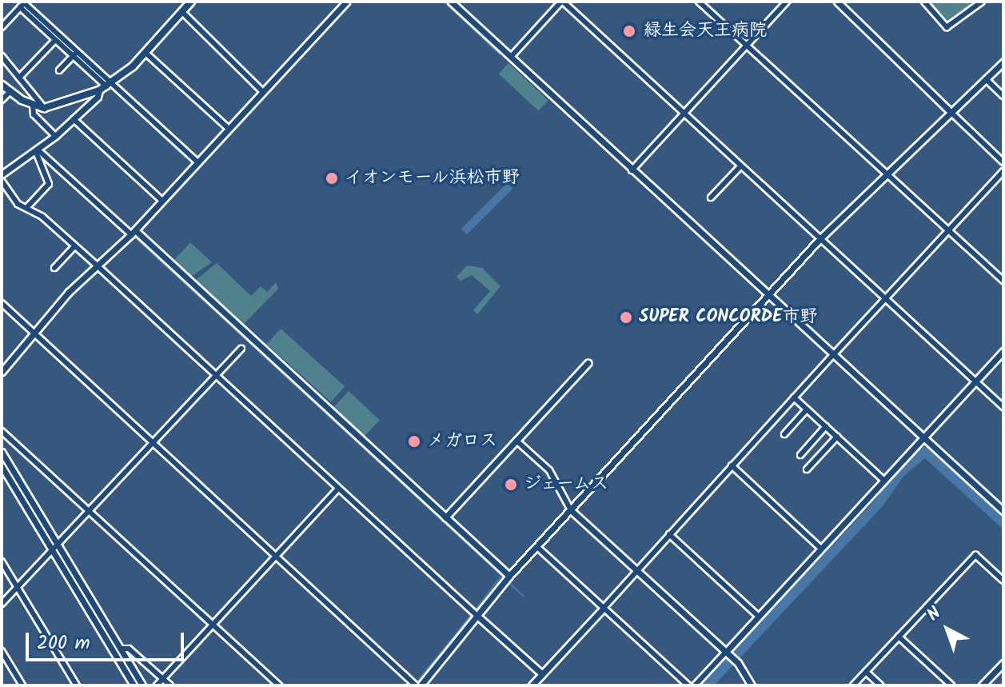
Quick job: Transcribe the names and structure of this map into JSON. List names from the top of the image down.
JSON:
{
  "places": [
    "緑生会天王病院",
    "イオンモール浜松市野",
    "SUPER CONCORDE市野",
    "メガロス",
    "ジェームス"
  ],
  "scale_bar": "200 m",
  "north": "top left"
}
